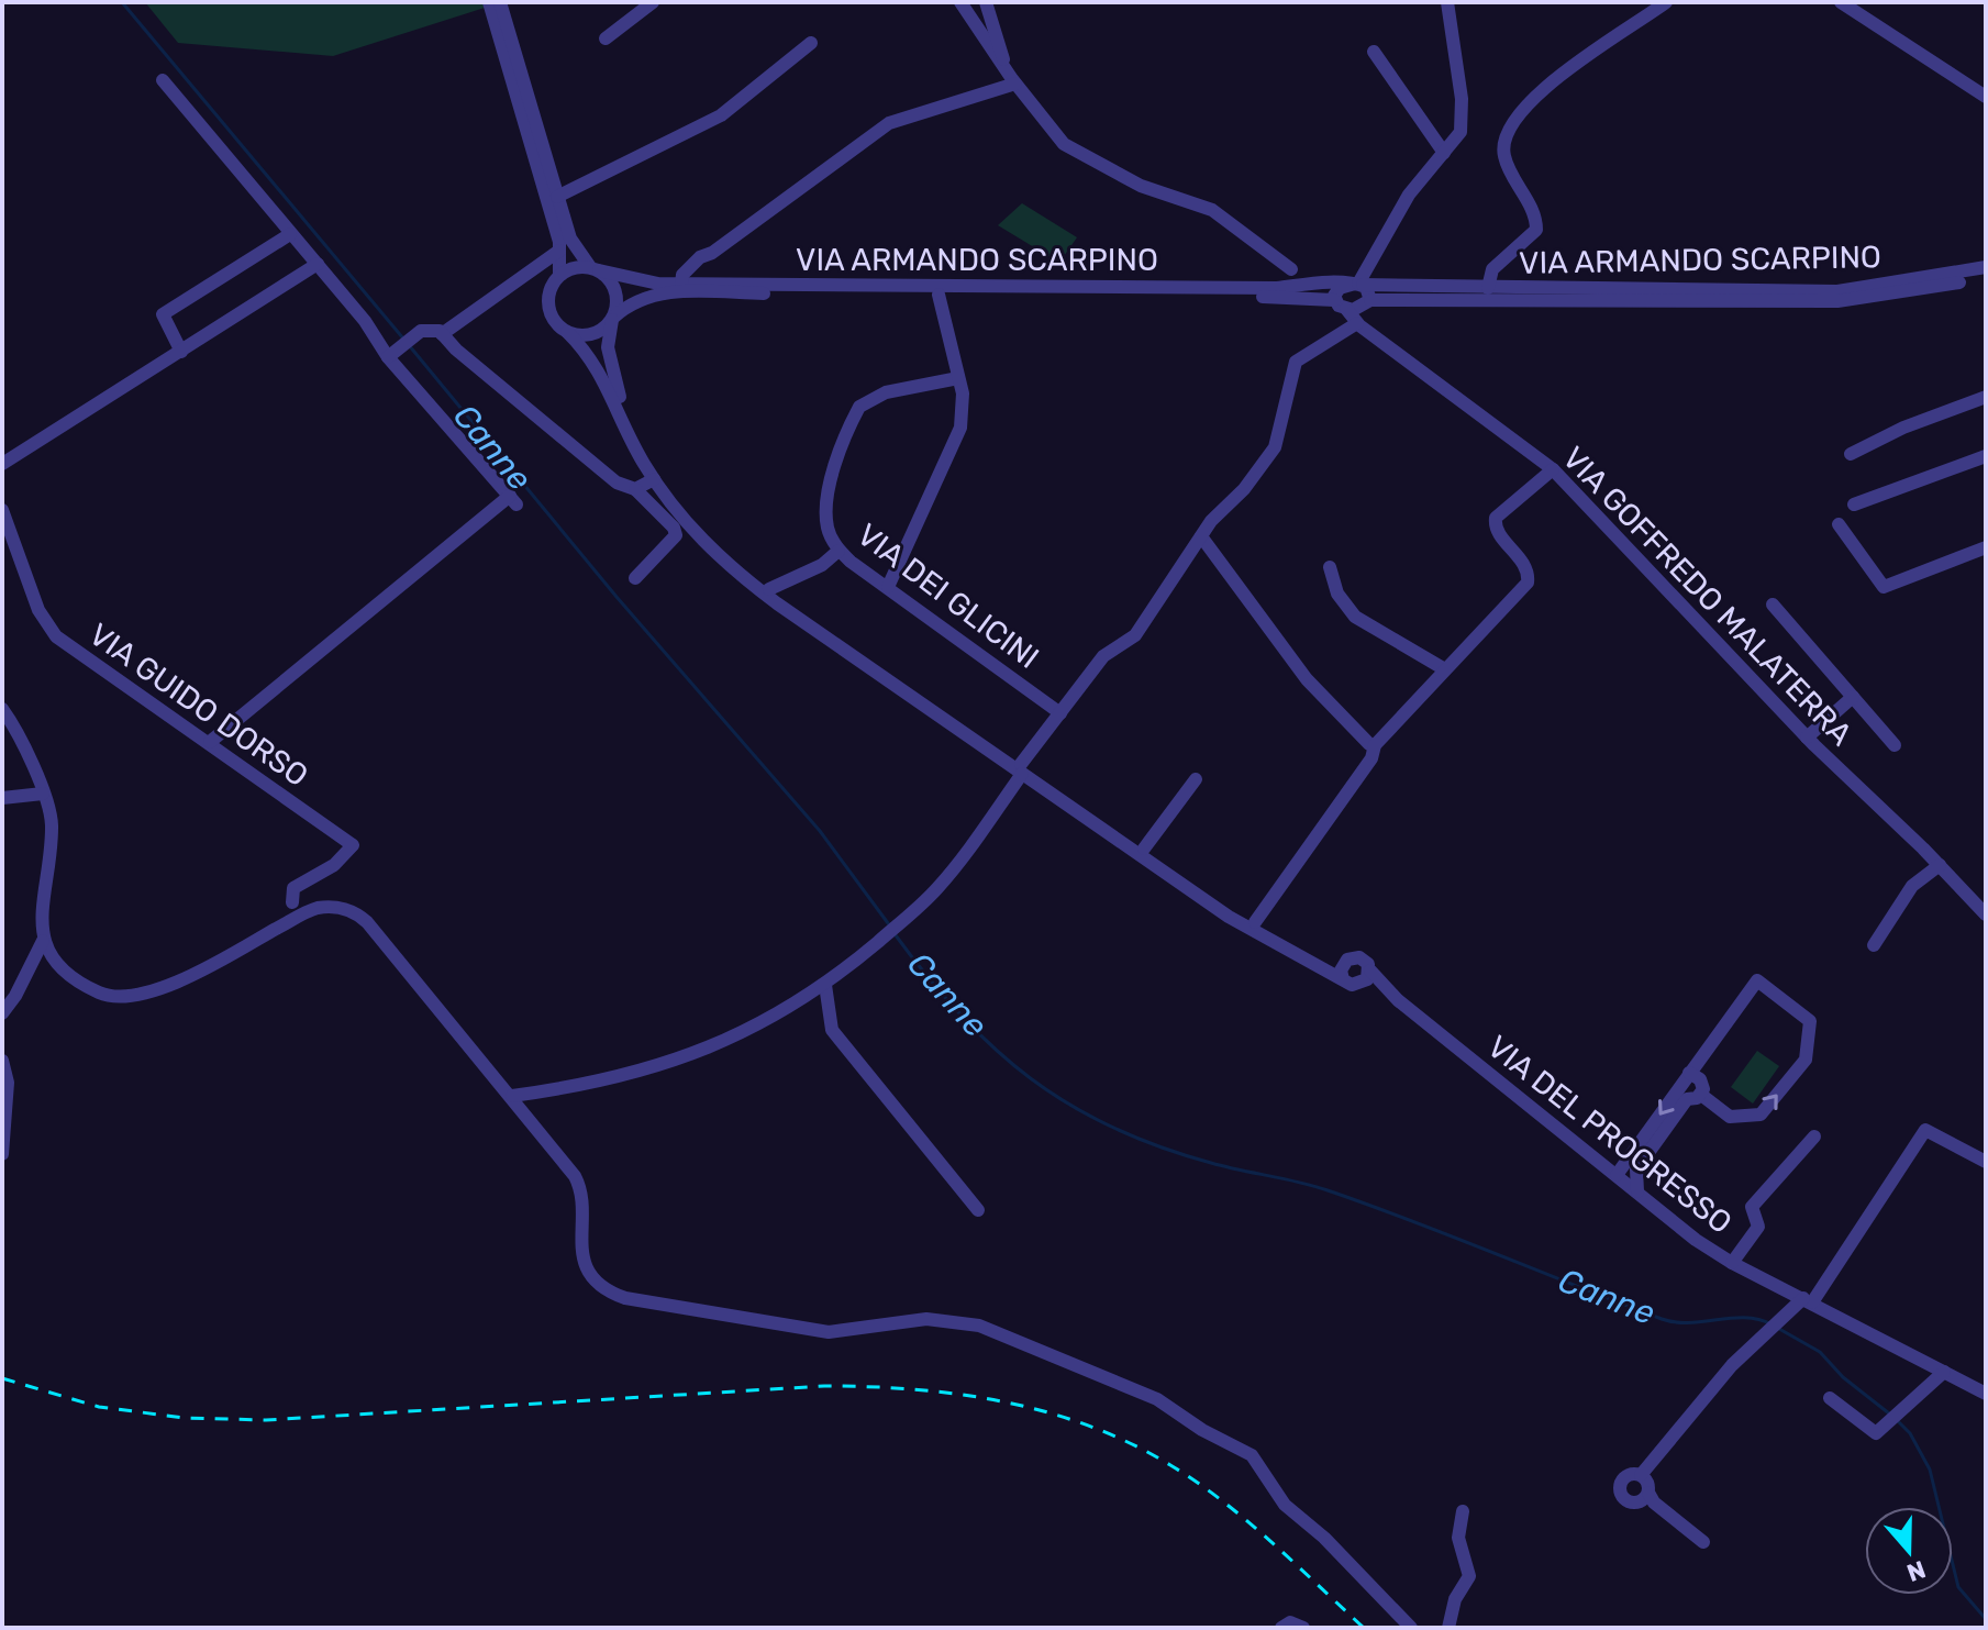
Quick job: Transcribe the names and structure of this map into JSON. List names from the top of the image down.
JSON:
{
  "streets": {
    "street": [
      "VIA ARMANDO SCARPINO",
      "VIA DEI GLICINI",
      "VIA GOFFREDO MALATERRA",
      "VIA GUIDO DORSO",
      "VIA DEL PROGRESSO"
    ]
  },
  "crossings": [
    ["VIA ARMANDO SCARPINO", "VIA GOFFREDO MALATERRA"]
  ],
  "water": ["Canne"],
  "north": "bottom"
}
